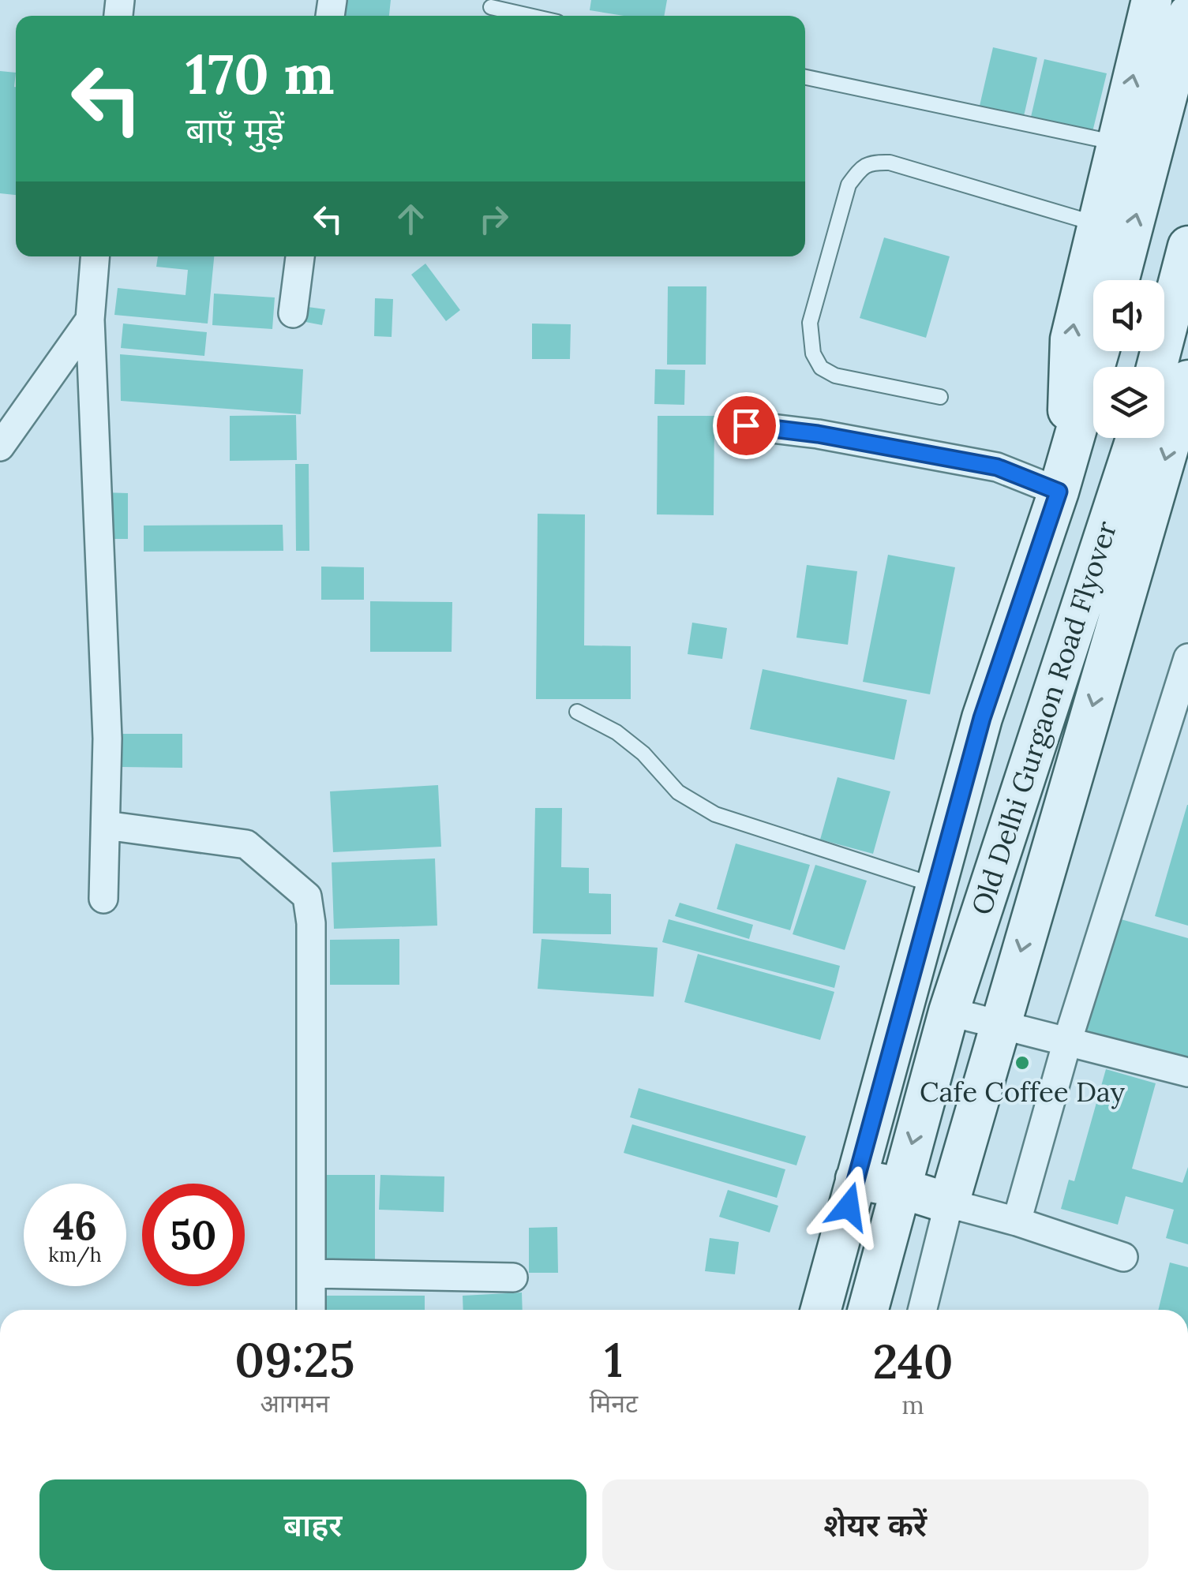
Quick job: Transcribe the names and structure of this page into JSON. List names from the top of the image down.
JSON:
{
  "streets": {
    "main road": ["Old Delhi Gurgaon Road Flyover"]
  },
  "places": ["Cafe Coffee Day"],
  "page": {
    "turn": ["170 m", "बाएँ मुड़ें"],
    "speed": "46 km/h",
    "limit": "50",
    "eta": [
      "09:25",
      "आगमन",
      "1",
      "मिनट",
      "240",
      "m"
    ],
    "buttons": ["बाहर", "शेयर करें"]
  }
}
